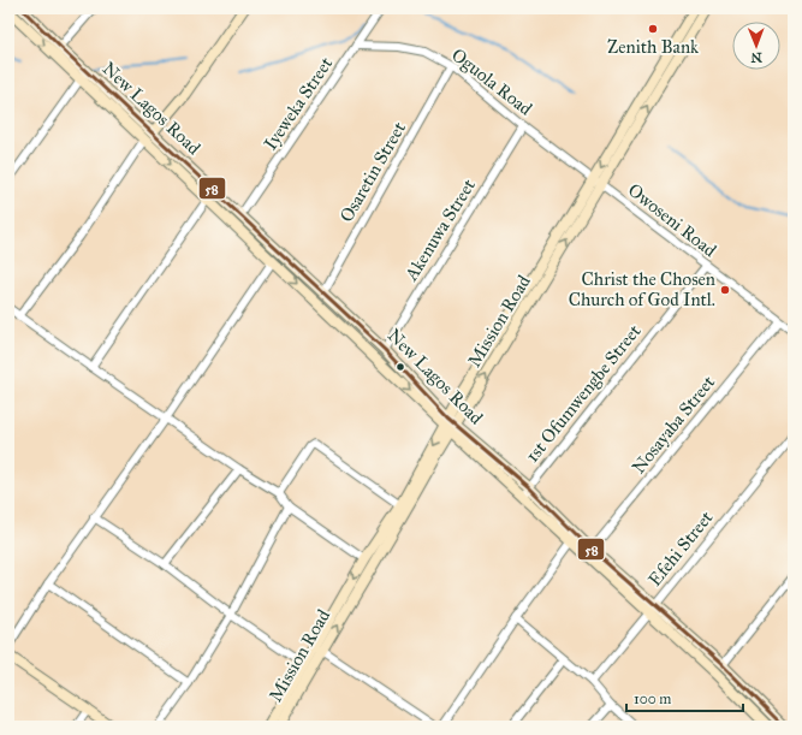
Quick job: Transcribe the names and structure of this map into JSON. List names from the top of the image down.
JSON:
{
  "streets": {
    "main road": ["New Lagos Road", "Mission Road"],
    "street": [
      "Oguola Road",
      "Iyeweka Street",
      "Osaretin Street",
      "Owoseni Road",
      "Akenuwa Street",
      "1st Ofumwengbe Street",
      "Nosayaba Street",
      "Efehi Street"
    ]
  },
  "crossings": [
    ["Oguola Road", "Iyeweka Street"],
    ["Oguola Road", "Osaretin Street"],
    ["Oguola Road", "Owoseni Road"],
    ["Oguola Road", "Akenuwa Street"],
    ["Oguola Road", "Mission Road"],
    ["Iyeweka Street", "New Lagos Road"],
    ["New Lagos Road", "Osaretin Street"],
    ["New Lagos Road", "Akenuwa Street"],
    ["New Lagos Road", "Mission Road"],
    ["New Lagos Road", "1st Ofumwengbe Street"],
    ["New Lagos Road", "Nosayaba Street"],
    ["New Lagos Road", "Efehi Street"],
    ["Owoseni Road", "Mission Road"],
    ["Owoseni Road", "1st Ofumwengbe Street"],
    ["Owoseni Road", "Nosayaba Street"]
  ],
  "places": ["Zenith Bank", "Christ the Chosen Church of God Intl."],
  "lines": ["transit line 58"],
  "scale_bar": "100 m",
  "north": "bottom"
}
